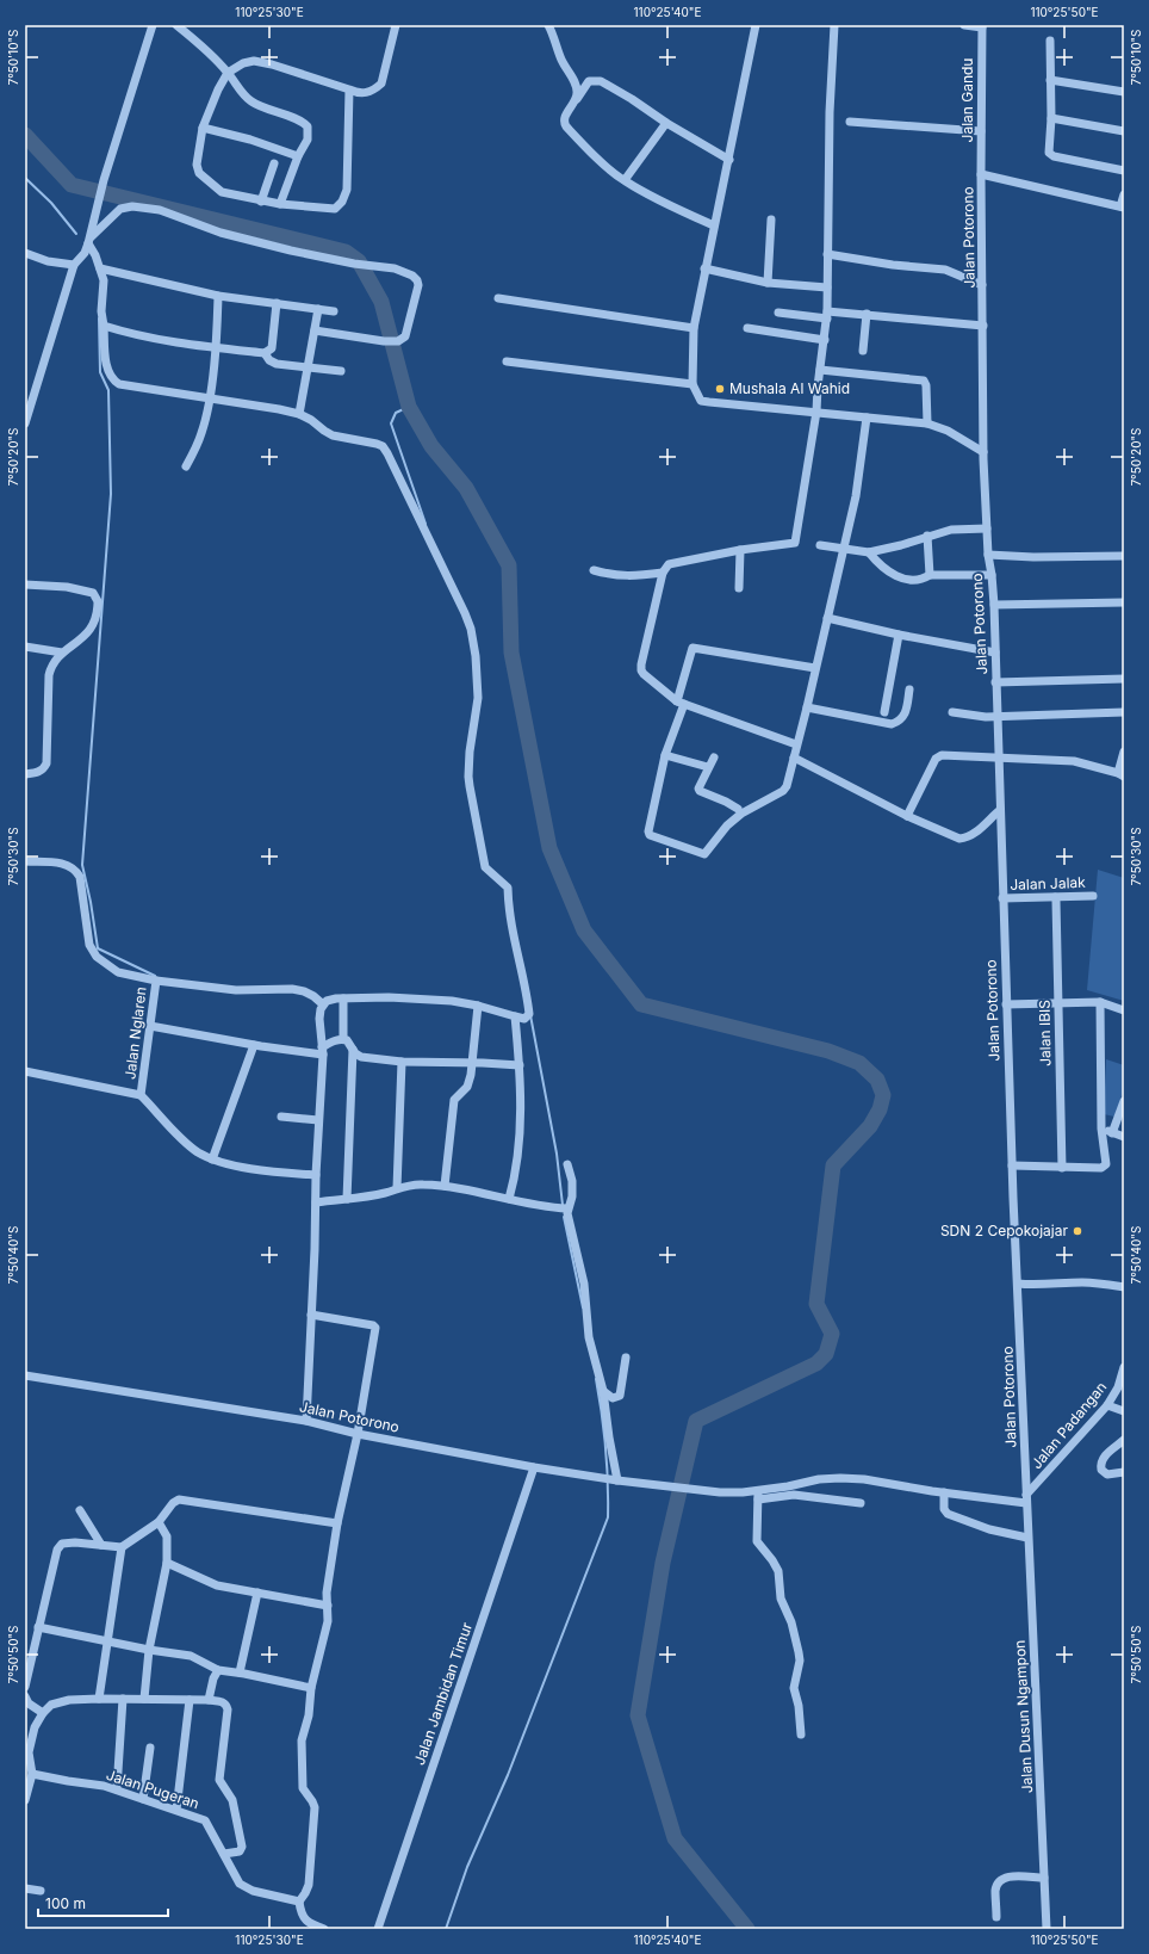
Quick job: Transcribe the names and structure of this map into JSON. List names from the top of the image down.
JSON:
{
  "streets": {
    "street": [
      "Jalan Gandu",
      "Jalan Potorono",
      "Jalan Jalak",
      "Jalan Nglaren",
      "Jalan IBIS",
      "Jalan Padangan",
      "Jalan Jambidan Timur",
      "Jalan Dusun Ngampon",
      "Jalan Pugeran"
    ]
  },
  "crossings": [
    ["Jalan Gandu", "Jalan Potorono"],
    ["Jalan Potorono", "Jalan Jalak"],
    ["Jalan Potorono", "Jalan Padangan"],
    ["Jalan Potorono", "Jalan Jambidan Timur"],
    ["Jalan Potorono", "Jalan Dusun Ngampon"],
    ["Jalan Jalak", "Jalan IBIS"],
    ["Jalan Padangan", "Jalan Dusun Ngampon"]
  ],
  "places": ["Mushala Al Wahid", "SDN 2 Cepokojajar"],
  "scale_bar": "100 m",
  "coordinates": [
    "110°25'30\"E",
    "110°25'40\"E",
    "110°25'50\"E",
    "7°50'10\"S",
    "7°50'20\"S",
    "7°50'30\"S",
    "7°50'40\"S",
    "7°50'50\"S"
  ]
}
